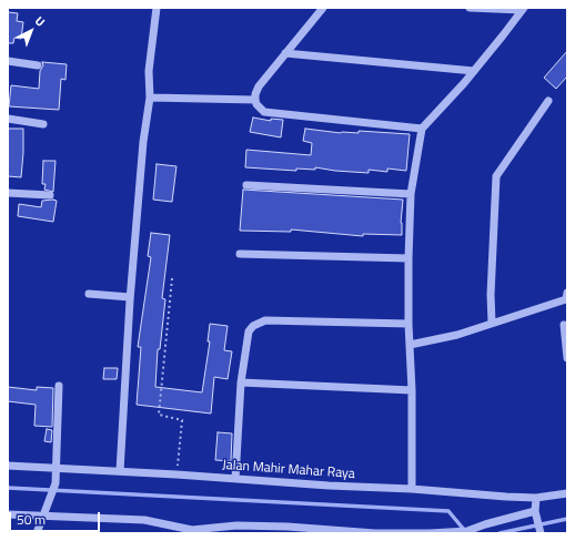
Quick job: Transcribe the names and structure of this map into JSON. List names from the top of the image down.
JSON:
{
  "streets": {
    "street": ["Jalan Mahir Mahar Raya"]
  },
  "scale_bar": "50 m",
  "north": "top right"
}
